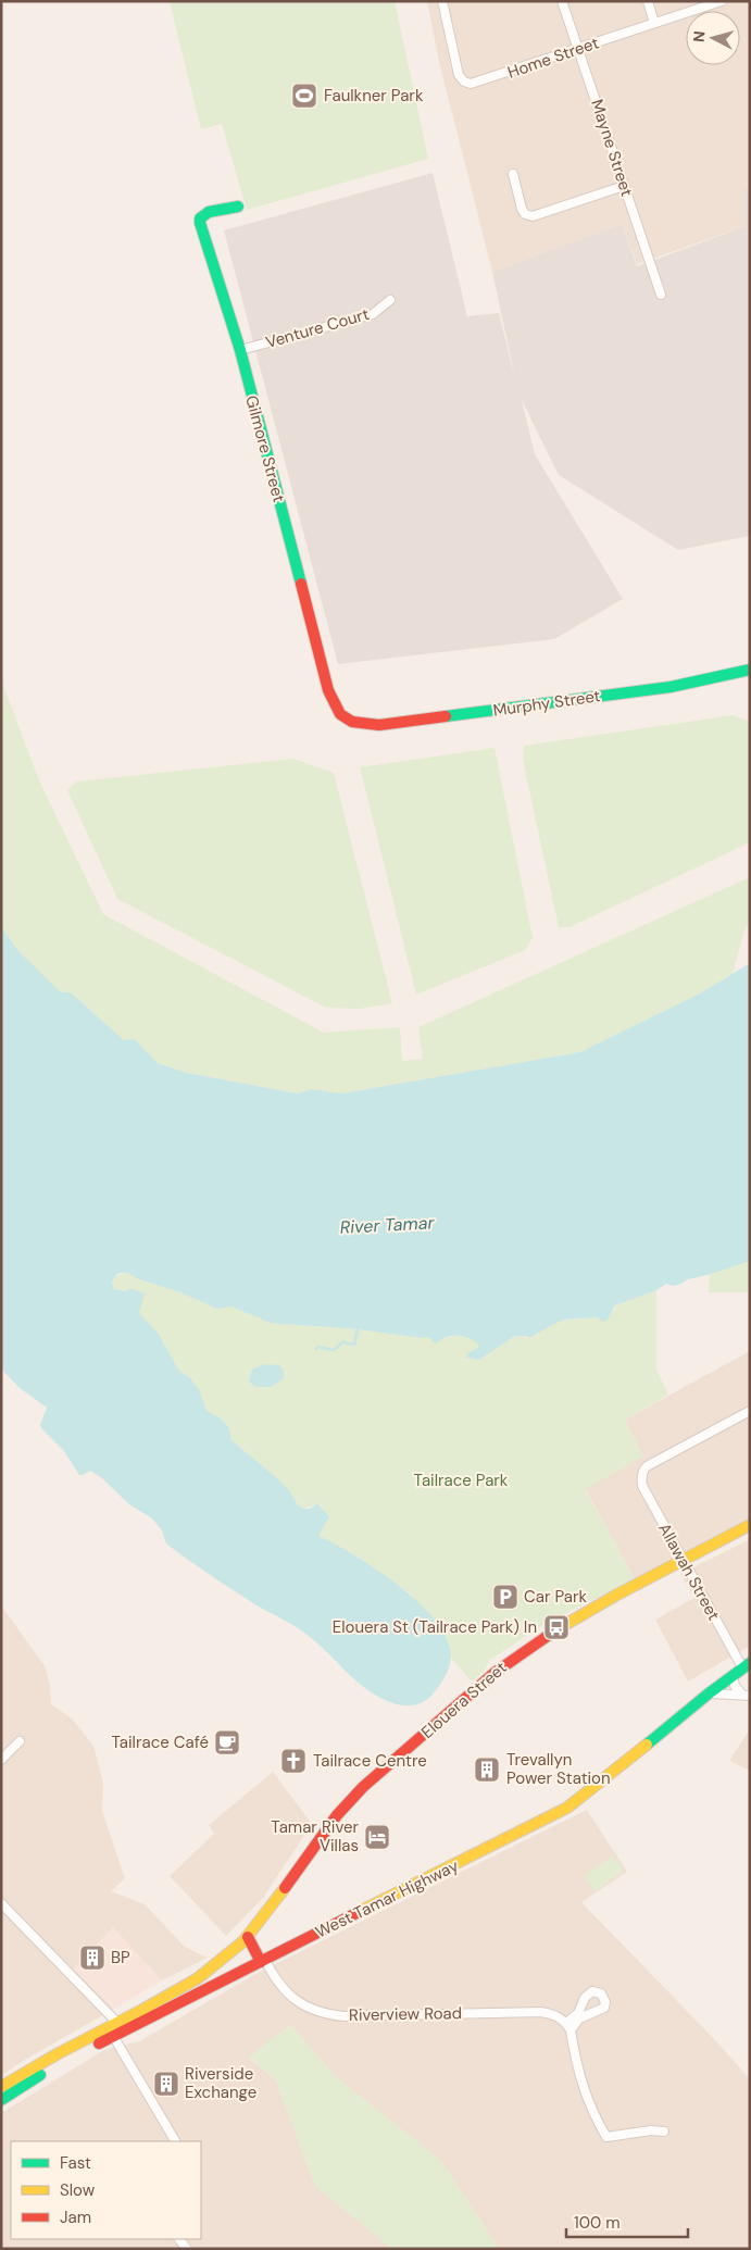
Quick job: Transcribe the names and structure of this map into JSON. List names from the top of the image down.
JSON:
{
  "streets": {
    "main road": [
      "Gilmore Street",
      "Murphy Street",
      "Elouera Street",
      "West Tamar Highway"
    ],
    "street": [
      "Home Street",
      "Mayne Street",
      "Venture Court",
      "Allawah Street",
      "Riverview Road"
    ]
  },
  "crossings": [
    ["Home Street", "Mayne Street"],
    ["Venture Court", "Gilmore Street"],
    ["Gilmore Street", "Murphy Street"],
    ["Allawah Street", "Elouera Street"],
    ["Allawah Street", "West Tamar Highway"],
    ["West Tamar Highway", "Riverview Road"]
  ],
  "water": ["River Tamar"],
  "parks": ["Tailrace Park"],
  "places": {
    "sports": ["Faulkner Park"],
    "parking": ["Car Park"],
    "bus stop": ["Elouera St (Tailrace Park) In"],
    "cafe": ["Tailrace Café"],
    "church": ["Tailrace Centre"],
    "building": ["Trevallyn Power Station", "BP", "Riverside Exchange"],
    "hotel": ["Tamar River Villas"]
  },
  "legend": ["Fast", "Slow", "Jam"],
  "scale_bar": "100 m",
  "north": "left"
}
